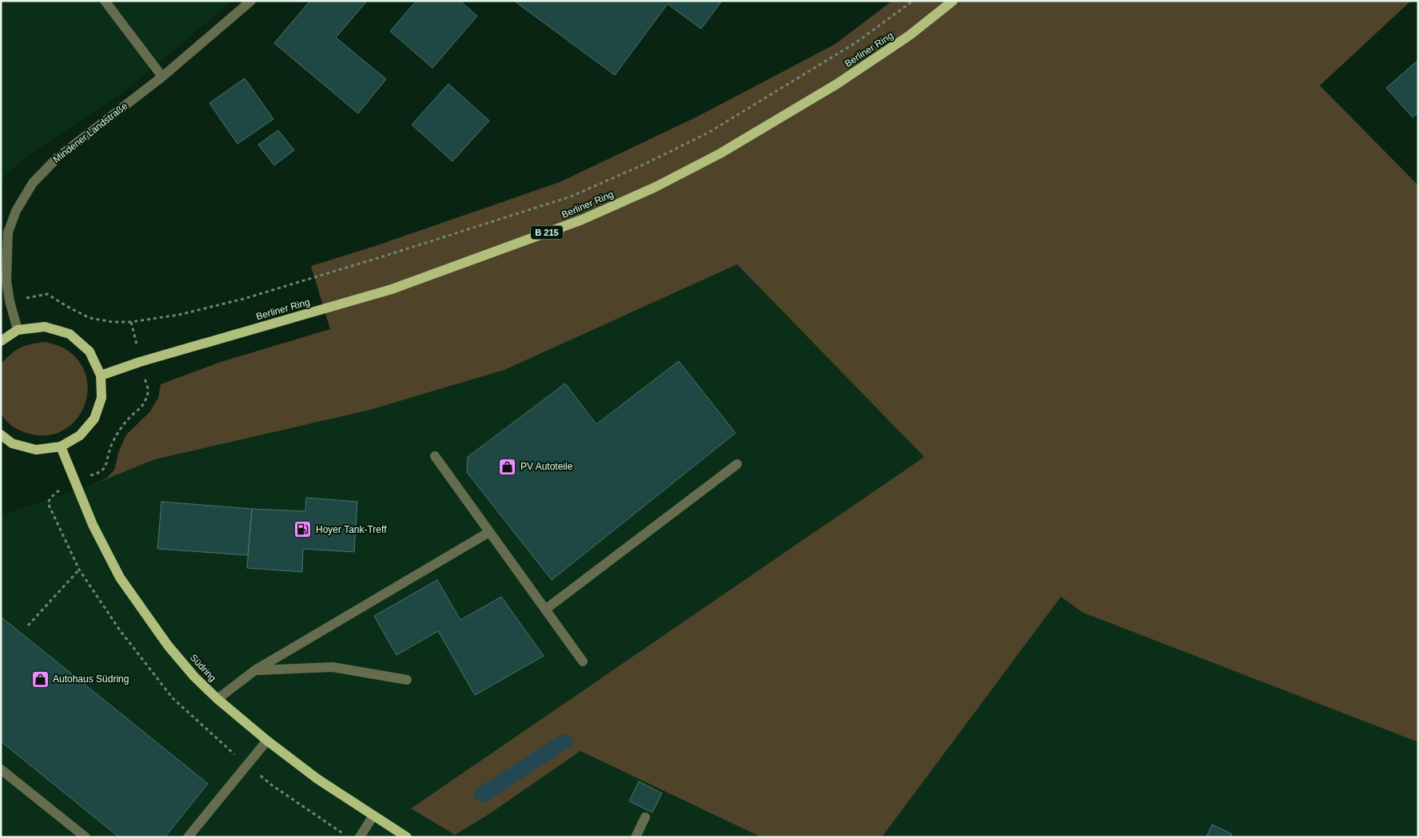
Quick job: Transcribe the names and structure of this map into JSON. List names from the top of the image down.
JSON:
{
  "streets": {
    "main road": ["Berliner Ring", "B 215", "Südring"],
    "street": ["Mindener Landstraße"]
  },
  "places": {
    "shop": ["PV Autoteile", "Autohaus Südring"],
    "fuel station": ["Hoyer Tank-Treff"]
  }
}
